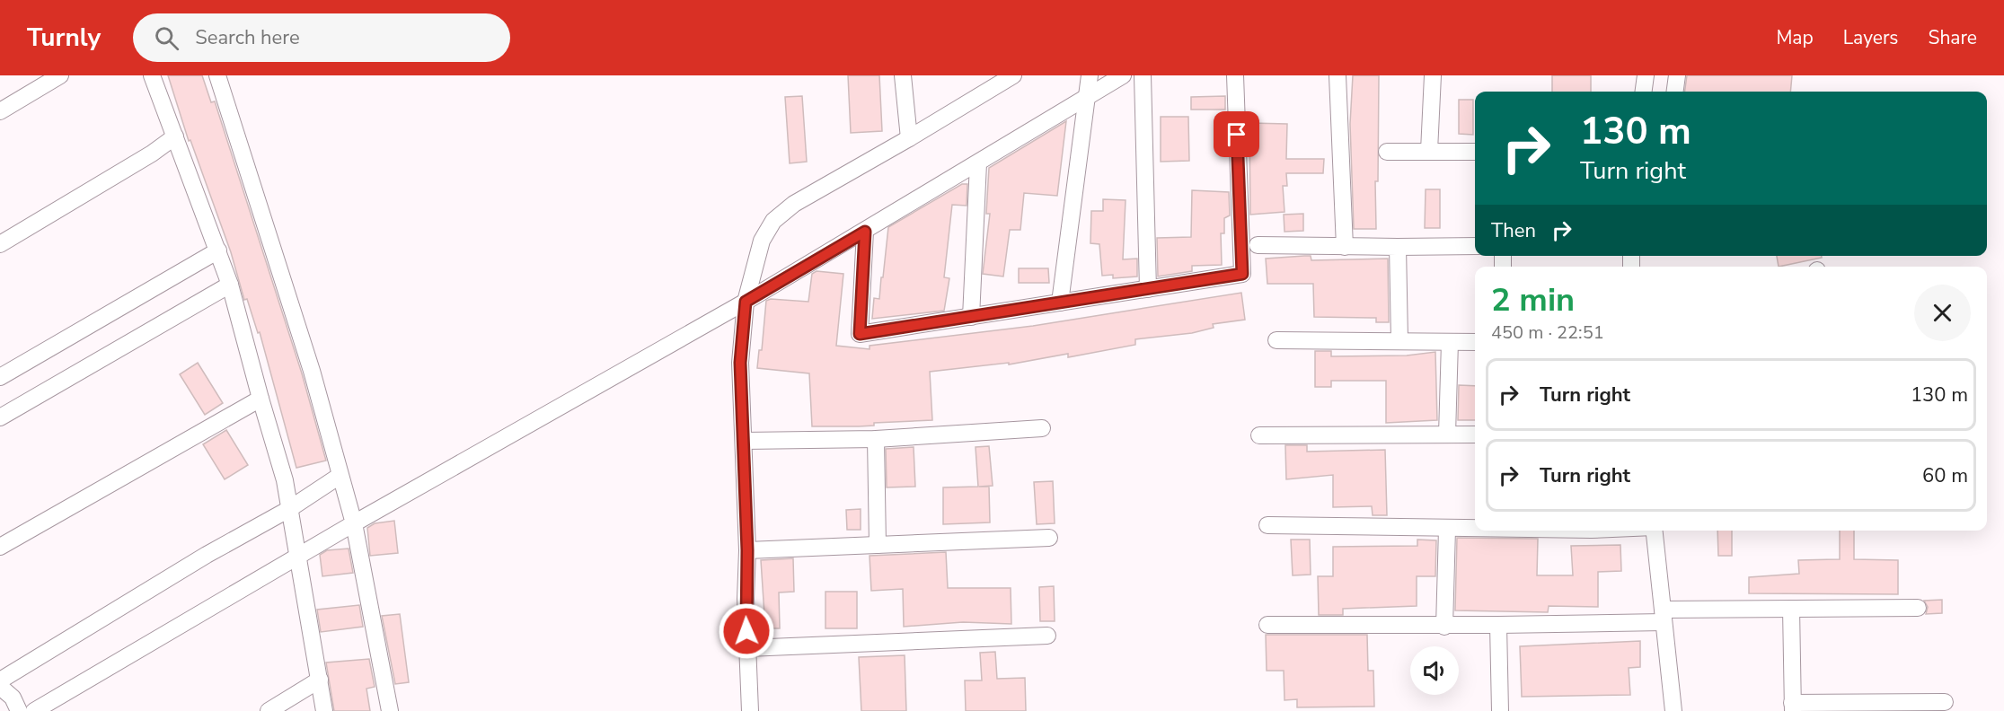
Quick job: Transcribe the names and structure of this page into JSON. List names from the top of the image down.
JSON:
{
  "page": {
    "header": "Turnly",
    "search": "Search here",
    "nav": ["Map", "Layers", "Share"],
    "turn": ["130 m", "Turn right"],
    "then": "Then",
    "heading": ["2 min", "450 m · 22:51"],
    "list": [
      {
        "name": "Turn right",
        "value": "130 m"
      },
      {
        "name": "Turn right",
        "value": "60 m"
      }
    ]
  }
}
